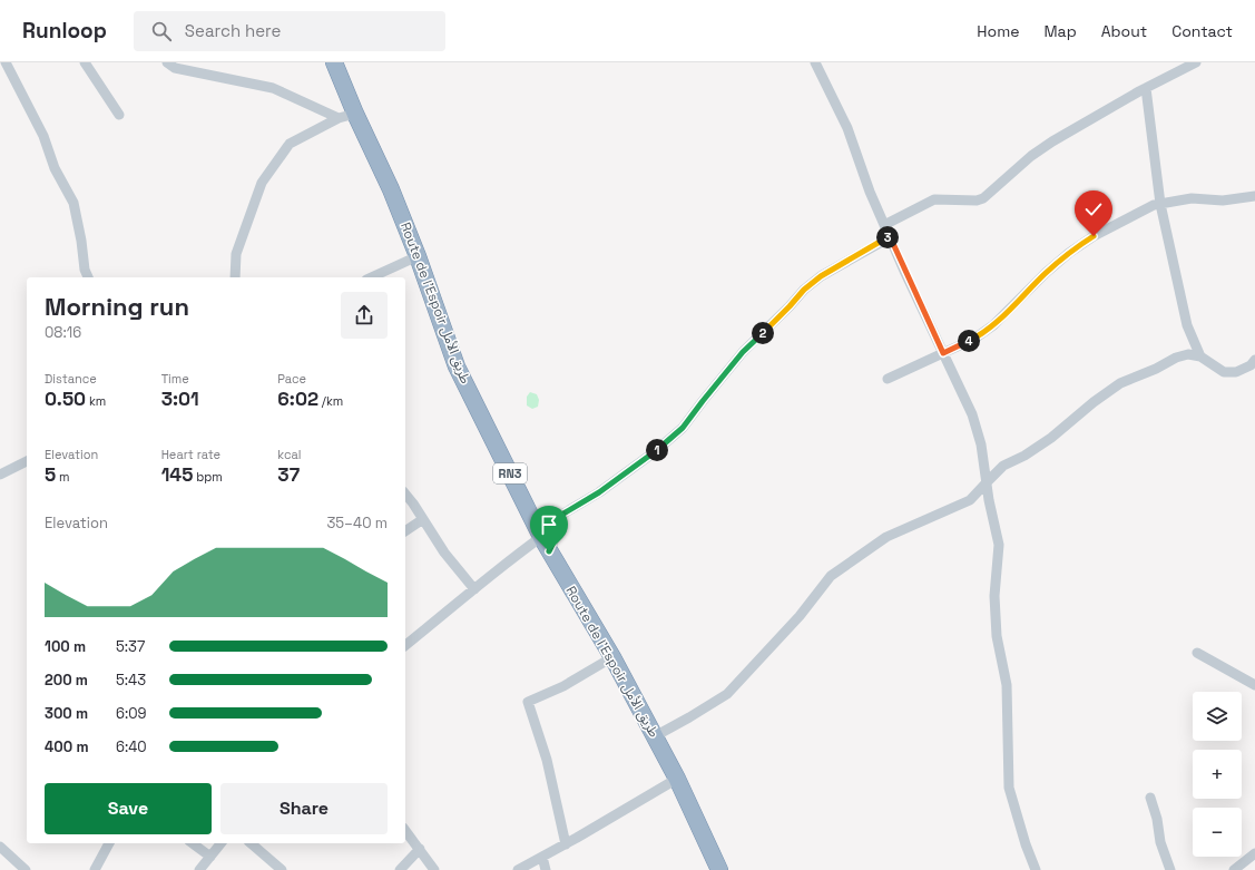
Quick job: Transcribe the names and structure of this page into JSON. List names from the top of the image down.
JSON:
{
  "streets": {
    "highway": ["Route de l’Espoir طريق الأمل", "RN3"]
  },
  "page": {
    "header": "Runloop",
    "search": "Search here",
    "nav": [
      "Home",
      "Map",
      "About",
      "Contact"
    ],
    "pins": [
      "3",
      "2",
      "4",
      "1"
    ],
    "heading": ["Morning run", "08:16"],
    "stats": [
      ["Distance", "0.50 km"],
      ["Time", "3:01"],
      ["Pace", "6:02 /km"],
      ["Elevation", "5 m"],
      ["Heart rate", "145 bpm"],
      ["kcal", "37"]
    ],
    "chart": ["Elevation", "35–40 m"],
    "list": [
      {
        "name": "100 m",
        "note": "5:37"
      },
      {
        "name": "200 m",
        "note": "5:43"
      },
      {
        "name": "300 m",
        "note": "6:09"
      },
      {
        "name": "400 m",
        "note": "6:40"
      }
    ],
    "map_buttons": ["+", "−"],
    "buttons": ["Save", "Share"]
  }
}
